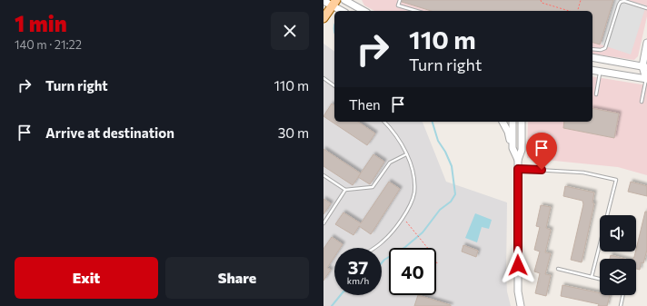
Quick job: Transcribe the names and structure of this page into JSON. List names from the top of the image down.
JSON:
{
  "page": {
    "heading": ["1 min", "140 m · 21:22"],
    "turn": ["110 m", "Turn right"],
    "list": [
      {
        "name": "Turn right",
        "value": "110 m"
      },
      {
        "name": "Arrive at destination",
        "value": "30 m"
      }
    ],
    "then": "Then",
    "speed": "37 km/h",
    "limit": "40",
    "buttons": ["Exit", "Share"]
  }
}
